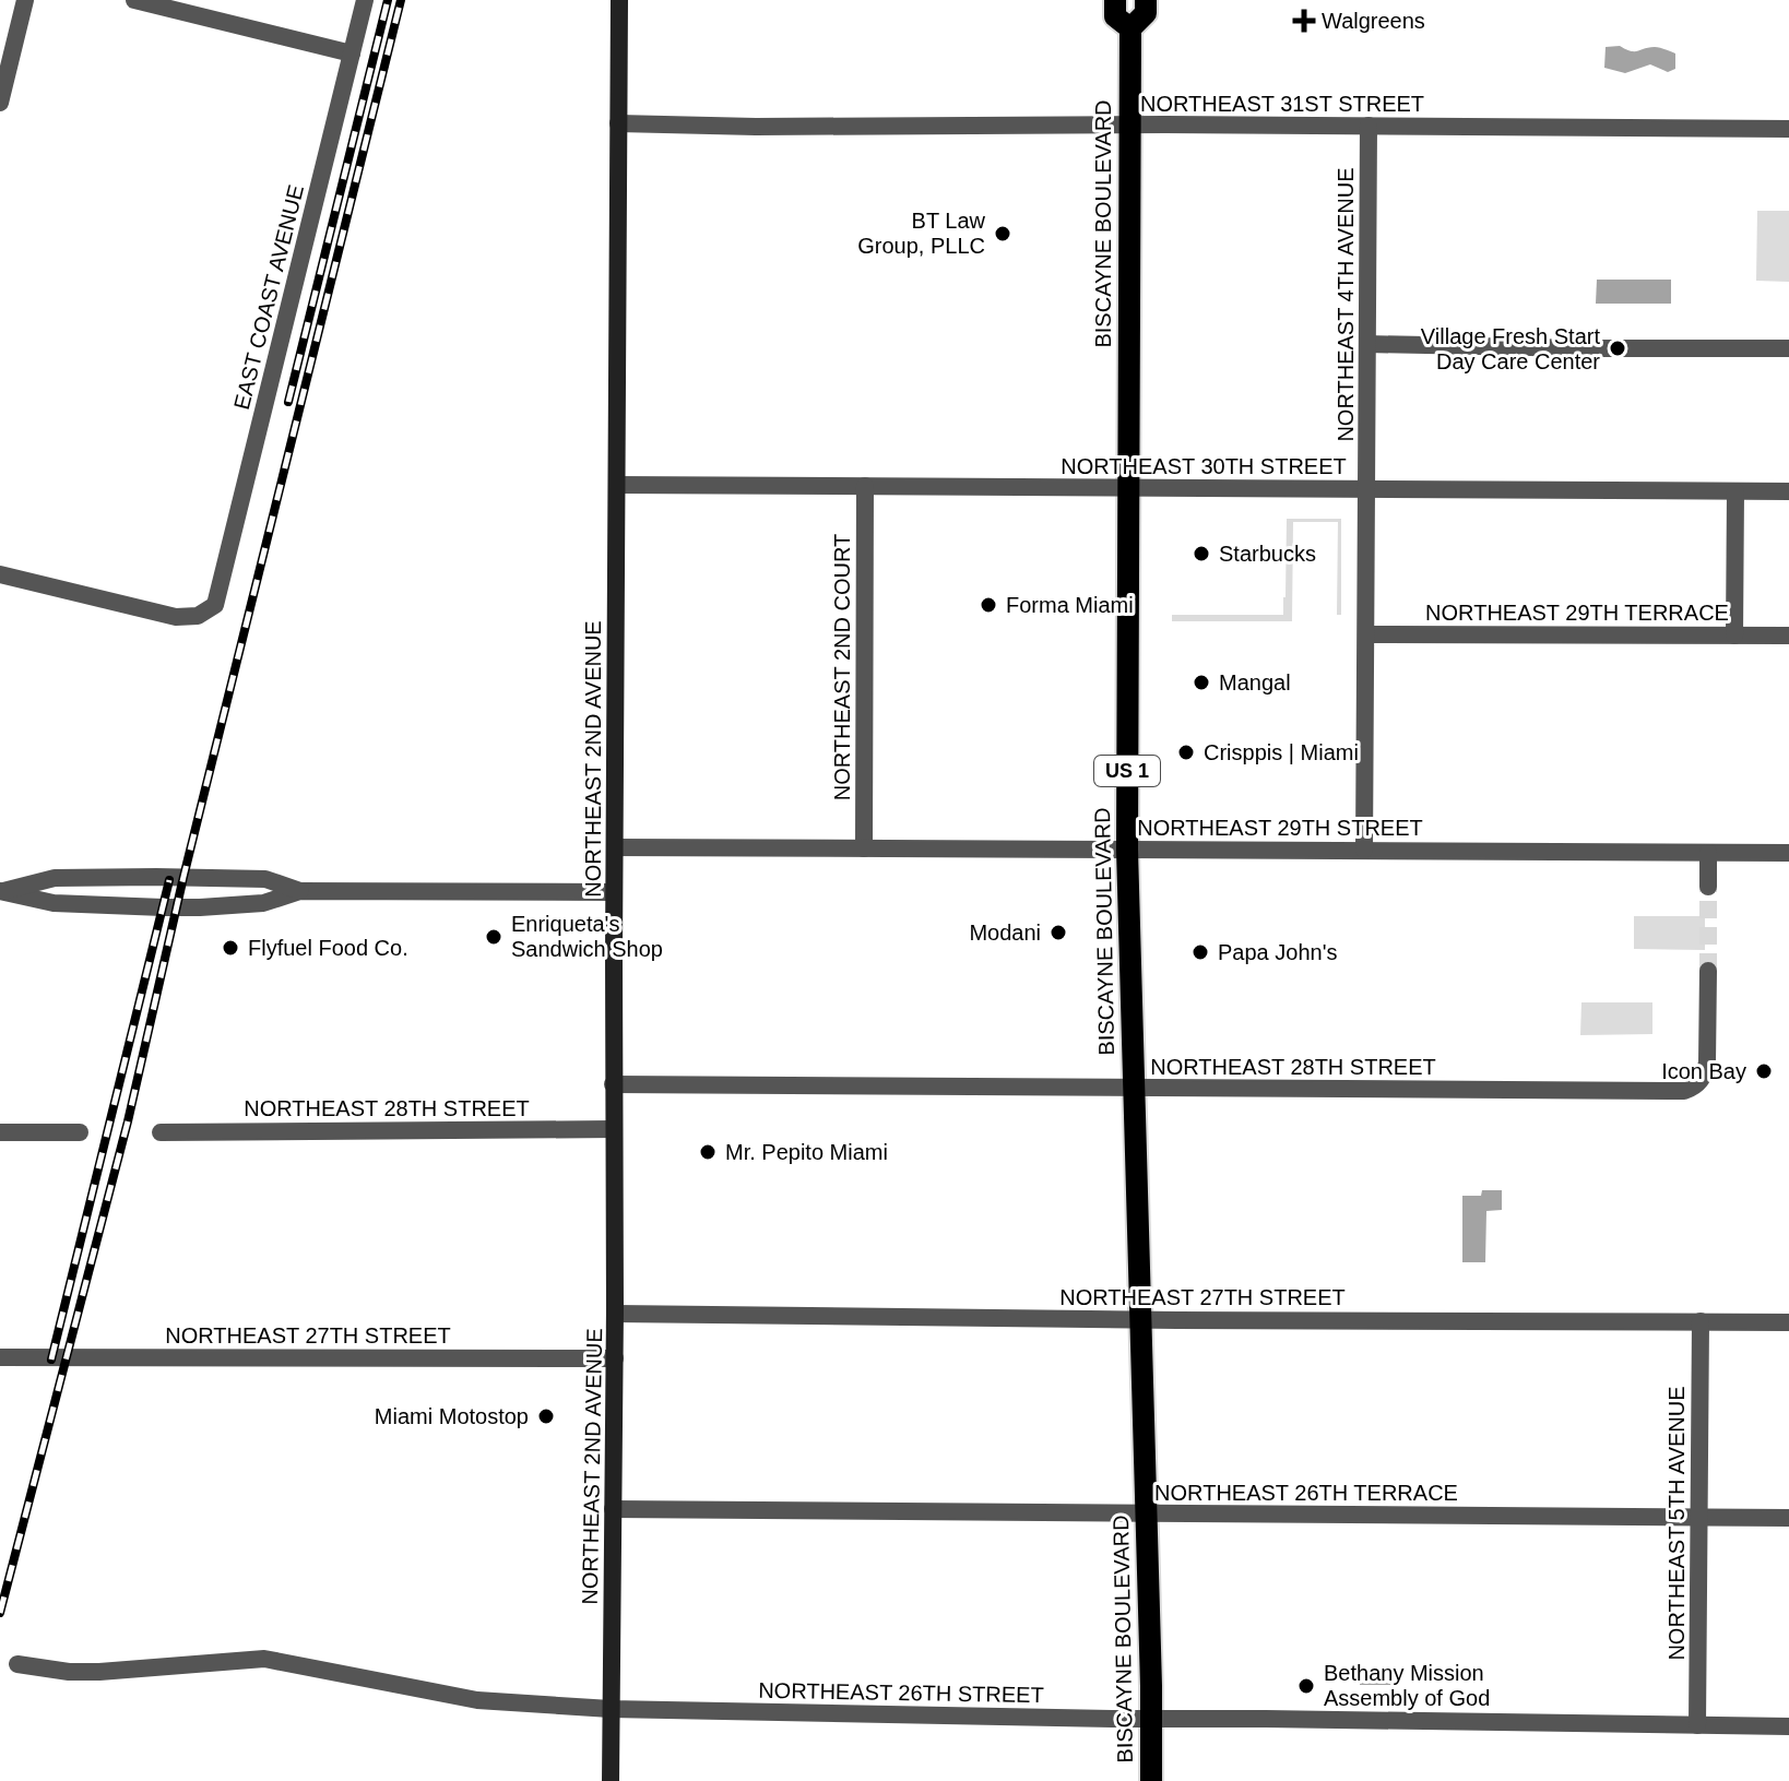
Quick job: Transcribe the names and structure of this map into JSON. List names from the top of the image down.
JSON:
{
  "streets": {
    "main road": ["BISCAYNE BOULEVARD", "NORTHEAST 2ND AVENUE", "US 1"],
    "street": [
      "NORTHEAST 31ST STREET",
      "EAST COAST AVENUE",
      "NORTHEAST 4TH AVENUE",
      "NORTHEAST 30TH STREET",
      "NORTHEAST 29TH TERRACE",
      "NORTHEAST 2ND COURT",
      "NORTHEAST 29TH STREET",
      "NORTHEAST 28TH STREET",
      "NORTHEAST 27TH STREET",
      "NORTHEAST 26TH TERRACE",
      "NORTHEAST 5TH AVENUE",
      "NORTHEAST 26TH STREET"
    ]
  },
  "crossings": [
    ["NORTHEAST 31ST STREET", "BISCAYNE BOULEVARD"],
    ["NORTHEAST 31ST STREET", "NORTHEAST 4TH AVENUE"],
    ["NORTHEAST 31ST STREET", "NORTHEAST 2ND AVENUE"],
    ["BISCAYNE BOULEVARD", "NORTHEAST 30TH STREET"],
    ["BISCAYNE BOULEVARD", "NORTHEAST 29TH STREET"],
    ["BISCAYNE BOULEVARD", "NORTHEAST 28TH STREET"],
    ["BISCAYNE BOULEVARD", "NORTHEAST 27TH STREET"],
    ["BISCAYNE BOULEVARD", "NORTHEAST 26TH TERRACE"],
    ["BISCAYNE BOULEVARD", "NORTHEAST 26TH STREET"],
    ["NORTHEAST 4TH AVENUE", "NORTHEAST 30TH STREET"],
    ["NORTHEAST 4TH AVENUE", "NORTHEAST 29TH TERRACE"],
    ["NORTHEAST 4TH AVENUE", "NORTHEAST 29TH STREET"],
    ["NORTHEAST 30TH STREET", "NORTHEAST 2ND COURT"],
    ["NORTHEAST 30TH STREET", "NORTHEAST 2ND AVENUE"],
    ["NORTHEAST 2ND COURT", "NORTHEAST 29TH STREET"],
    ["NORTHEAST 2ND AVENUE", "NORTHEAST 29TH STREET"],
    ["NORTHEAST 2ND AVENUE", "NORTHEAST 28TH STREET"],
    ["NORTHEAST 2ND AVENUE", "NORTHEAST 27TH STREET"],
    ["NORTHEAST 2ND AVENUE", "NORTHEAST 26TH TERRACE"],
    ["NORTHEAST 2ND AVENUE", "NORTHEAST 26TH STREET"],
    ["NORTHEAST 27TH STREET", "NORTHEAST 5TH AVENUE"],
    ["NORTHEAST 26TH TERRACE", "NORTHEAST 5TH AVENUE"],
    ["NORTHEAST 5TH AVENUE", "NORTHEAST 26TH STREET"]
  ],
  "places": {
    "health": ["Walgreens"],
    "other": [
      "BT Law Group, PLLC",
      "Village Fresh Start Day Care Center",
      "Starbucks",
      "Forma Miami",
      "Mangal",
      "Crisppis | Miami",
      "Modani",
      "Enriqueta's Sandwich Shop",
      "Flyfuel Food Co.",
      "Papa John's",
      "Icon Bay",
      "Mr. Pepito Miami",
      "Miami Motostop",
      "Bethany Mission Assembly of God"
    ]
  }
}
